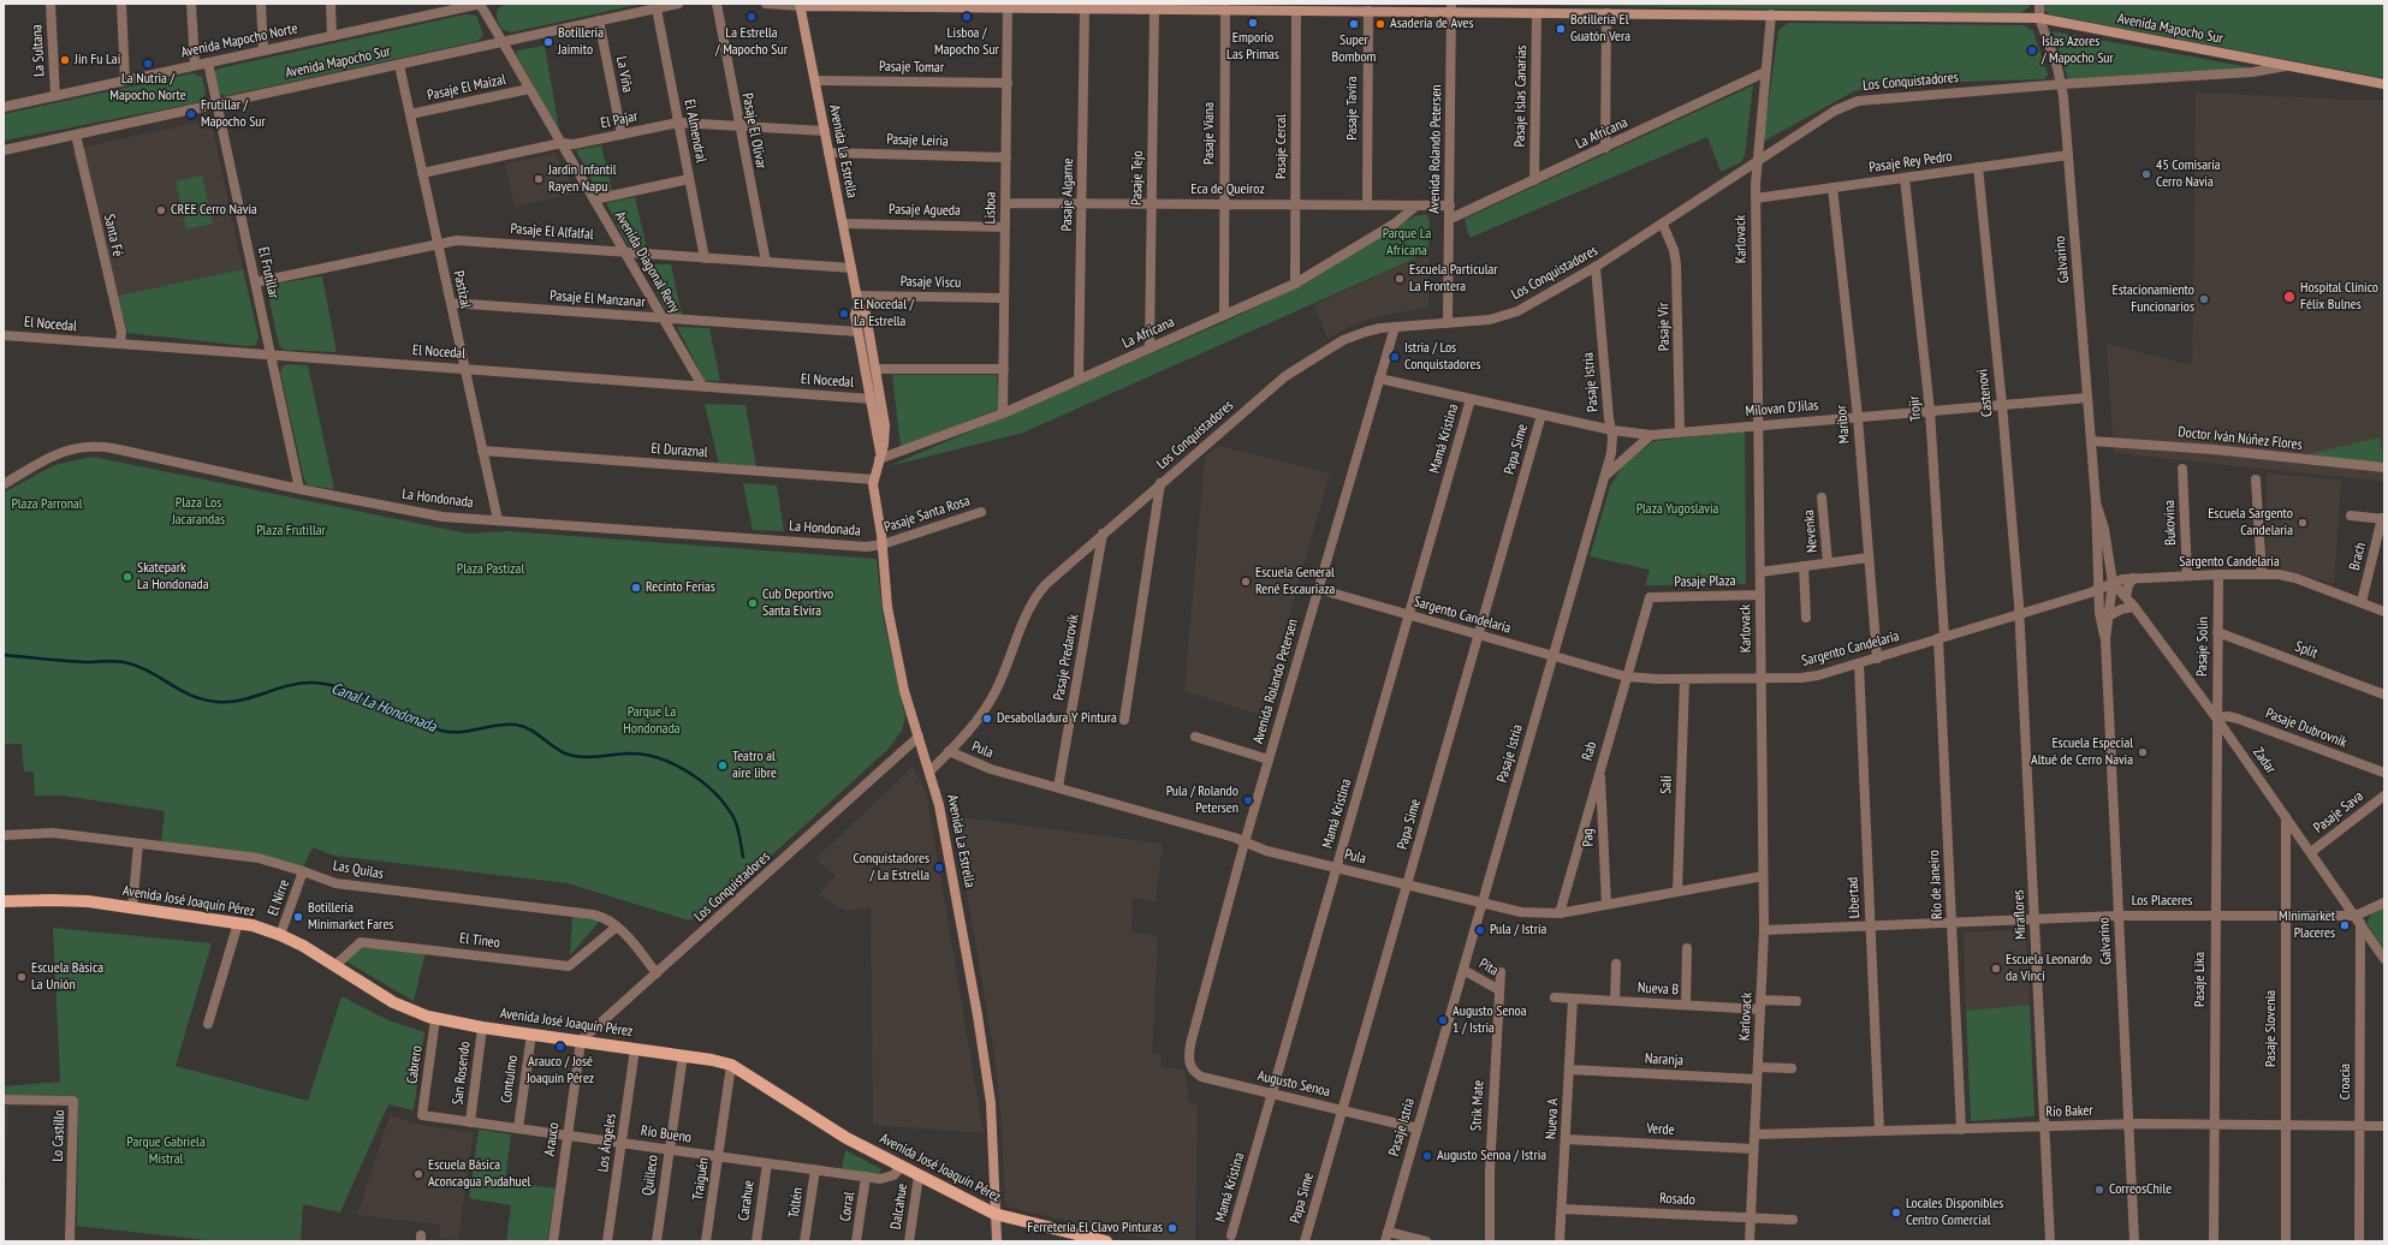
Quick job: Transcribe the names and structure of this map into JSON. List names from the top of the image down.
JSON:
{
  "streets": {
    "main road": ["Avenida Mapocho Sur", "Avenida La Estrella", "Avenida José Joaquín Pérez"],
    "street": [
      "Avenida Mapocho Norte",
      "La Sultana",
      "Pasaje Tomar",
      "La Viña",
      "Los Conquistadores",
      "Pasaje El Maizal",
      "Pasaje Islas Canarias",
      "Pasaje Tavira",
      "El Pajar",
      "El Almendral",
      "Pasaje El Olivar",
      "Pasaje Viana",
      "La Africana",
      "Pasaje Leiria",
      "Pasaje Cercal",
      "Avenida Rolando Petersen",
      "Pasaje Rey Pedro",
      "Pasaje Tejo",
      "Eca de Queiroz",
      "Pasaje Algarne",
      "Lisboa",
      "Pasaje Agueda",
      "Pasaje El Alfalfal",
      "Santa Fé",
      "Karlovack",
      "Galvarino",
      "Avenida Diagonal Reny",
      "El Frutillar",
      "Pasaje Viscu",
      "Pastizal",
      "Pasaje El Manzanar",
      "El Nocedal",
      "Pasaje Vir",
      "Pasaje Istria",
      "Castenovi",
      "Milovan D'Jilas",
      "Trojir",
      "Maribor",
      "Mamá Kristina",
      "Doctor Iván Núñez Flores",
      "Papa Sime",
      "El Duraznal",
      "La Hondonada",
      "Pasaje Santa Rosa",
      "Bukovina",
      "Nevenka",
      "Brach",
      "Sargento Candelaria",
      "Pasaje Plaza",
      "Pasaje Solin",
      "Split",
      "Pasaje Predarovik",
      "Pasaje Dubrovnik",
      "Pula",
      "Rab",
      "Zadar",
      "Sali",
      "Pasaje Sava",
      "Pag",
      "Las Quilas",
      "Río de Janeiro",
      "El Nirre",
      "Libertad",
      "Los Placeres",
      "Miraflores",
      "El Tineo",
      "Pita",
      "Pasaje Lika",
      "Nueva B",
      "Pasaje Slovenia",
      "Naranja",
      "Cabrero",
      "San Rosendo",
      "Contulmo",
      "Croacia",
      "Augusto Senoa",
      "Strik Mate",
      "Río Baker",
      "Nueva A",
      "Verde",
      "Río Bueno",
      "Lo Castillo",
      "Arauco",
      "Los Ángeles",
      "Quilleco",
      "Traiguén",
      "Rosado",
      "Carahue",
      "Toltén",
      "Corral",
      "Dalcahue"
    ]
  },
  "crossings": [
    ["Avenida Mapocho Sur", "La Viña"],
    ["Avenida Mapocho Sur", "Los Conquistadores"],
    ["Avenida Mapocho Sur", "Pasaje Islas Canarias"],
    ["Avenida Mapocho Sur", "Pasaje Tavira"],
    ["Avenida Mapocho Sur", "El Almendral"],
    ["Avenida Mapocho Sur", "Pasaje Viana"],
    ["Avenida Mapocho Sur", "Pasaje Cercal"],
    ["Avenida Mapocho Sur", "Avenida Rolando Petersen"],
    ["Avenida Mapocho Sur", "Avenida La Estrella"],
    ["Avenida Mapocho Sur", "Pasaje Tejo"],
    ["Avenida Mapocho Sur", "Pasaje Algarne"],
    ["Avenida Mapocho Sur", "Lisboa"],
    ["Avenida Mapocho Sur", "Santa Fé"],
    ["Avenida Mapocho Sur", "Karlovack"],
    ["Avenida Mapocho Sur", "Galvarino"],
    ["Avenida Mapocho Sur", "Avenida Diagonal Reny"],
    ["Avenida Mapocho Sur", "El Frutillar"],
    ["Avenida Mapocho Sur", "Pastizal"],
    ["Avenida Mapocho Norte", "La Sultana"],
    ["Avenida Mapocho Norte", "Avenida Diagonal Reny"],
    ["Avenida Mapocho Norte", "El Frutillar"],
    ["Pasaje Tomar", "Avenida La Estrella"],
    ["Pasaje Tomar", "Lisboa"],
    ["La Viña", "El Pajar"],
    ["Los Conquistadores", "Avenida Rolando Petersen"],
    ["Los Conquistadores", "Avenida La Estrella"],
    ["Los Conquistadores", "Karlovack"],
    ["Los Conquistadores", "Galvarino"],
    ["Los Conquistadores", "Pasaje Vir"],
    ["Los Conquistadores", "Pasaje Istria"],
    ["Los Conquistadores", "Pasaje Predarovik"],
    ["Los Conquistadores", "Pula"],
    ["Los Conquistadores", "Las Quilas"],
    ["Los Conquistadores", "Avenida José Joaquín Pérez"],
    ["Los Conquistadores", "Arauco"],
    ["Pasaje El Maizal", "Avenida Diagonal Reny"],
    ["Pasaje El Maizal", "Pastizal"],
    ["Pasaje Islas Canarias", "La Africana"],
    ["Pasaje Tavira", "Eca de Queiroz"],
    ["El Pajar", "El Almendral"],
    ["El Pajar", "Pasaje El Olivar"],
    ["El Pajar", "Avenida La Estrella"],
    ["El Pajar", "Avenida Diagonal Reny"],
    ["El Pajar", "Pastizal"],
    ["El Almendral", "Pasaje El Alfalfal"],
    ["Pasaje El Olivar", "Pasaje El Alfalfal"],
    ["Pasaje Viana", "La Africana"],
    ["Pasaje Viana", "Eca de Queiroz"],
    ["La Africana", "Pasaje Cercal"],
    ["La Africana", "Avenida Rolando Petersen"],
    ["La Africana", "Avenida La Estrella"],
    ["La Africana", "Pasaje Tejo"],
    ["La Africana", "Eca de Queiroz"],
    ["La Africana", "Pasaje Algarne"],
    ["La Africana", "Lisboa"],
    ["La Africana", "Karlovack"],
    ["Pasaje Leiria", "Avenida La Estrella"],
    ["Pasaje Leiria", "Lisboa"],
    ["Pasaje Cercal", "Eca de Queiroz"],
    ["Avenida Rolando Petersen", "Eca de Queiroz"],
    ["Avenida Rolando Petersen", "Milovan D'Jilas"],
    ["Avenida Rolando Petersen", "Sargento Candelaria"],
    ["Avenida Rolando Petersen", "Pula"],
    ["Avenida Rolando Petersen", "Augusto Senoa"],
    ["Avenida La Estrella", "Pasaje Agueda"],
    ["Avenida La Estrella", "Pasaje El Alfalfal"],
    ["Avenida La Estrella", "Pasaje Viscu"],
    ["Avenida La Estrella", "Pasaje El Manzanar"],
    ["Avenida La Estrella", "El Nocedal"],
    ["Avenida La Estrella", "El Duraznal"],
    ["Avenida La Estrella", "La Hondonada"],
    ["Avenida La Estrella", "Pasaje Santa Rosa"],
    ["Avenida La Estrella", "Avenida José Joaquín Pérez"],
    ["Pasaje Rey Pedro", "Karlovack"],
    ["Pasaje Rey Pedro", "Galvarino"],
    ["Pasaje Rey Pedro", "Castenovi"],
    ["Pasaje Rey Pedro", "Trojir"],
    ["Pasaje Rey Pedro", "Maribor"],
    ["Pasaje Tejo", "Eca de Queiroz"],
    ["Eca de Queiroz", "Pasaje Algarne"],
    ["Eca de Queiroz", "Lisboa"],
    ["Lisboa", "Pasaje Agueda"],
    ["Lisboa", "Pasaje Viscu"],
    ["Pasaje El Alfalfal", "Avenida Diagonal Reny"],
    ["Pasaje El Alfalfal", "El Frutillar"],
    ["Pasaje El Alfalfal", "Pastizal"],
    ["Santa Fé", "El Nocedal"],
    ["Karlovack", "Milovan D'Jilas"],
    ["Karlovack", "Nevenka"],
    ["Karlovack", "Sargento Candelaria"],
    ["Karlovack", "Pasaje Plaza"],
    ["Karlovack", "Pula"],
    ["Karlovack", "Los Placeres"],
    ["Karlovack", "Nueva B"],
    ["Karlovack", "Naranja"],
    ["Karlovack", "Río Baker"],
    ["Karlovack", "Verde"],
    ["Karlovack", "Rosado"],
    ["Galvarino", "Milovan D'Jilas"],
    ["Galvarino", "Doctor Iván Núñez Flores"],
    ["Galvarino", "Sargento Candelaria"],
    ["Galvarino", "Zadar"],
    ["Galvarino", "Los Placeres"],
    ["Galvarino", "Río Baker"],
    ["Avenida Diagonal Reny", "Pasaje El Manzanar"],
    ["Avenida Diagonal Reny", "El Nocedal"],
    ["El Frutillar", "El Nocedal"],
    ["El Frutillar", "La Hondonada"],
    ["Pastizal", "Pasaje El Manzanar"],
    ["Pastizal", "El Nocedal"],
    ["Pastizal", "El Duraznal"],
    ["Pastizal", "La Hondonada"],
    ["Pasaje Vir", "Milovan D'Jilas"],
    ["Pasaje Istria", "Milovan D'Jilas"],
    ["Pasaje Istria", "Sargento Candelaria"],
    ["Pasaje Istria", "Pula"],
    ["Pasaje Istria", "Pita"],
    ["Pasaje Istria", "Augusto Senoa"],
    ["Castenovi", "Milovan D'Jilas"],
    ["Castenovi", "Sargento Candelaria"],
    ["Castenovi", "Miraflores"],
    ["Milovan D'Jilas", "Trojir"],
    ["Milovan D'Jilas", "Maribor"],
    ["Milovan D'Jilas", "Mamá Kristina"],
    ["Milovan D'Jilas", "Papa Sime"],
    ["Trojir", "Sargento Candelaria"],
    ["Trojir", "Río de Janeiro"],
    ["Maribor", "Nevenka"],
    ["Maribor", "Sargento Candelaria"],
    ["Mamá Kristina", "Sargento Candelaria"],
    ["Mamá Kristina", "Pula"],
    ["Mamá Kristina", "Augusto Senoa"],
    ["Papa Sime", "Sargento Candelaria"],
    ["Papa Sime", "Pula"],
    ["Papa Sime", "Augusto Senoa"],
    ["La Hondonada", "Pasaje Santa Rosa"],
    ["Bukovina", "Sargento Candelaria"],
    ["Brach", "Sargento Candelaria"],
    ["Sargento Candelaria", "Pasaje Solin"],
    ["Sargento Candelaria", "Rab"],
    ["Sargento Candelaria", "Zadar"],
    ["Sargento Candelaria", "Sali"],
    ["Sargento Candelaria", "Río de Janeiro"],
    ["Sargento Candelaria", "Libertad"],
    ["Sargento Candelaria", "Miraflores"],
    ["Pasaje Plaza", "Rab"],
    ["Pasaje Solin", "Split"],
    ["Pasaje Solin", "Pasaje Dubrovnik"],
    ["Pasaje Solin", "Zadar"],
    ["Pasaje Solin", "Pasaje Lika"],
    ["Pasaje Predarovik", "Pula"],
    ["Pasaje Dubrovnik", "Zadar"],
    ["Pasaje Dubrovnik", "Pasaje Lika"],
    ["Pula", "Rab"],
    ["Pula", "Sali"],
    ["Pula", "Pag"],
    ["Rab", "Pag"],
    ["Zadar", "Pasaje Sava"],
    ["Zadar", "Los Placeres"],
    ["Zadar", "Pasaje Lika"],
    ["Zadar", "Pasaje Slovenia"],
    ["Zadar", "Croacia"],
    ["Las Quilas", "El Nirre"],
    ["Las Quilas", "El Tineo"],
    ["Río de Janeiro", "Los Placeres"],
    ["Río de Janeiro", "Río Baker"],
    ["El Nirre", "Avenida José Joaquín Pérez"],
    ["Libertad", "Los Placeres"],
    ["Libertad", "Río Baker"],
    ["Avenida José Joaquín Pérez", "El Tineo"],
    ["Avenida José Joaquín Pérez", "Cabrero"],
    ["Avenida José Joaquín Pérez", "San Rosendo"],
    ["Avenida José Joaquín Pérez", "Contulmo"],
    ["Avenida José Joaquín Pérez", "Río Bueno"],
    ["Avenida José Joaquín Pérez", "Arauco"],
    ["Avenida José Joaquín Pérez", "Los Ángeles"],
    ["Avenida José Joaquín Pérez", "Quilleco"],
    ["Avenida José Joaquín Pérez", "Traiguén"],
    ["Avenida José Joaquín Pérez", "Dalcahue"],
    ["Los Placeres", "Miraflores"],
    ["Los Placeres", "Pasaje Lika"],
    ["Los Placeres", "Pasaje Slovenia"],
    ["Los Placeres", "Croacia"],
    ["Miraflores", "Río Baker"],
    ["Pita", "Strik Mate"],
    ["Pasaje Lika", "Río Baker"],
    ["Nueva B", "Nueva A"],
    ["Pasaje Slovenia", "Río Baker"],
    ["Naranja", "Nueva A"],
    ["Cabrero", "Río Bueno"],
    ["San Rosendo", "Río Bueno"],
    ["Contulmo", "Río Bueno"],
    ["Croacia", "Río Baker"],
    ["Nueva A", "Verde"],
    ["Nueva A", "Rosado"],
    ["Río Bueno", "Arauco"],
    ["Río Bueno", "Los Ángeles"],
    ["Río Bueno", "Quilleco"],
    ["Río Bueno", "Traiguén"],
    ["Río Bueno", "Carahue"],
    ["Río Bueno", "Toltén"],
    ["Río Bueno", "Corral"]
  ],
  "water": ["Canal La Hondonada"],
  "parks": [
    "Parque La Africana",
    "Plaza Los Jacarandas",
    "Plaza Parronal",
    "Plaza Yugoslavia",
    "Plaza Frutillar",
    "Plaza Pastizal",
    "Parque La Hondonada",
    "Parque Gabriela Mistral"
  ],
  "places": [
    "La Estrella / Mapocho Sur",
    "Lisboa / Mapocho Sur",
    "Emporio Las Primas",
    "Super Bombom",
    "Asadería de Aves",
    "Botillería El Guatón Vera",
    "Botilleria Jaimito",
    "Islas Azores / Mapocho Sur",
    "Jin Fu Lai",
    "La Nutria / Mapocho Norte",
    "Frutillar / Mapocho Sur",
    "45 Comisaría Cerro Navia",
    "Jardin Infantil Rayen Napu",
    "CREE Cerro Navia",
    "Escuela Particular La Frontera",
    "Hospital Clínico Félix Bulnes",
    "Estacionamiento Funcionarios",
    "El Nocedal / La Estrella",
    "Istria / Los Conquistadores",
    "Escuela Sargento Candelaria",
    "Skatepark La Hondonada",
    "Escuela General René Escauriaza",
    "Recinto Ferias",
    "Cub Deportivo Santa Elvira",
    "Desabolladura Y Pintura",
    "Escuela Especial Altué de Cerro Navia",
    "Teatro al aire libre",
    "Pula / Rolando Petersen",
    "Conquistadores / La Estrella",
    "Botilleria Minimarket Fares",
    "MInimarket Placeres",
    "Pula / Istria",
    "Escuela Leonardo da Vinci",
    "Escuela Básica La Unión",
    "Augusto Senoa 1 / Istria",
    "Arauco / José Joaquín Pérez",
    "Augusto Senoa / Istria",
    "Escuela Básica Aconcagua Pudahuel",
    "CorreosChile",
    "Locales Disponibles Centro Comercial",
    "Ferretería El Clavo Pinturas"
  ]
}
